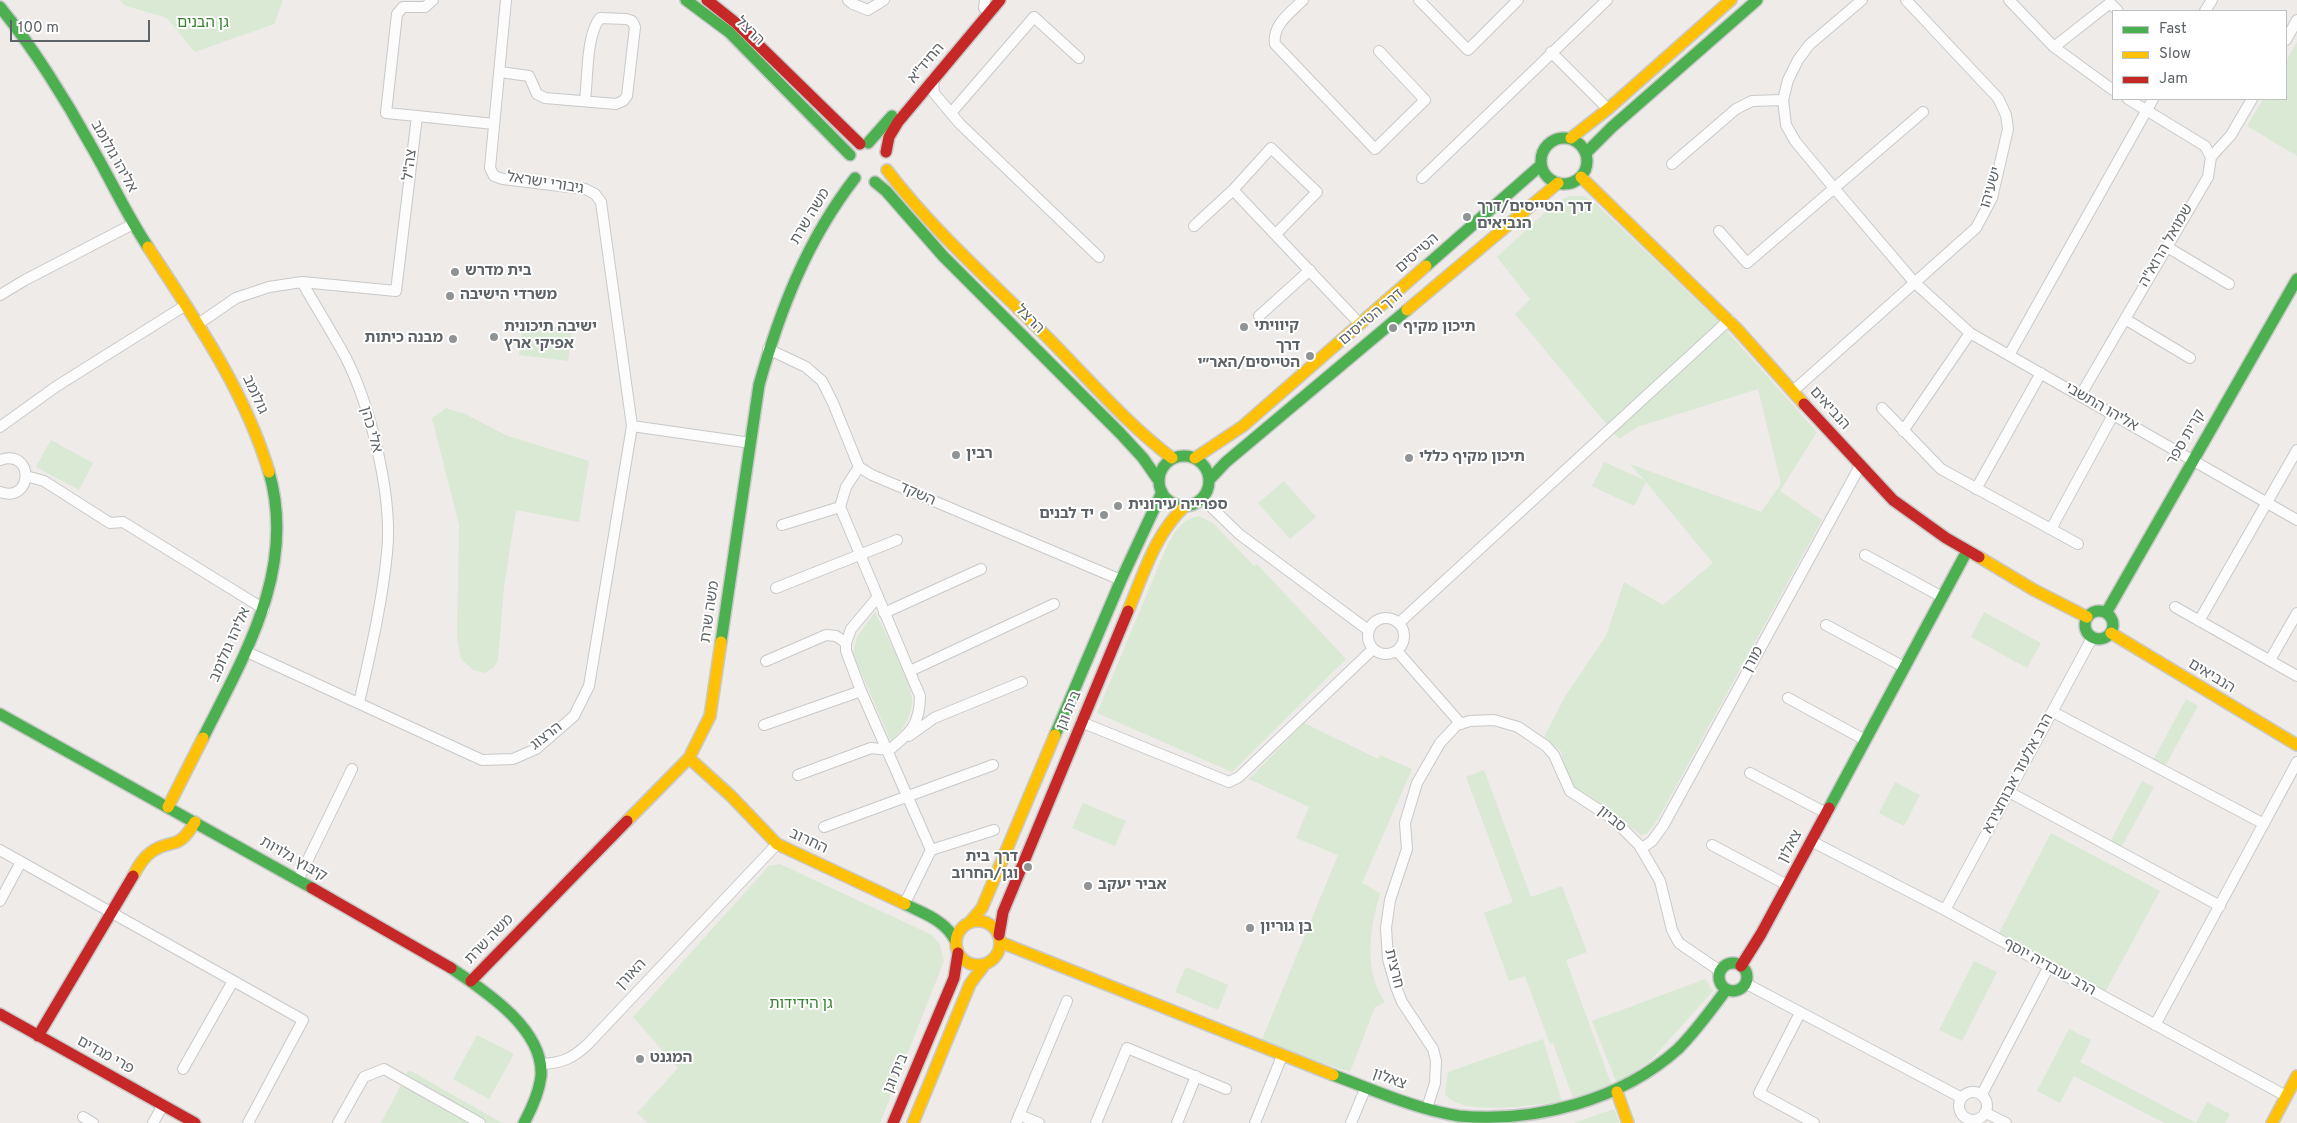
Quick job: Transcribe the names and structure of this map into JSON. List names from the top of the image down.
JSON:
{
  "streets": {
    "street": [
      "הרצל",
      "החיד\"א",
      "אליהו גולומב",
      "צה\"ל",
      "גיבורי ישראל",
      "ישעיהו",
      "משה שרת",
      "שמואל הרוא\"ה",
      "הטייסים",
      "דרך הטייסים",
      "גולומב",
      "אליהו התשבי",
      "הנביאים",
      "אלי כהן",
      "קרית ספר",
      "השקד",
      "מורן",
      "בית וגן",
      "הרצוג",
      "הרב אלעזר אבוחצירא",
      "סביון",
      "החרוב",
      "צאלון",
      "קיבוץ גלויות",
      "הרב עובדיה יוסף",
      "חרצית",
      "האורן",
      "פרי מגדים"
    ]
  },
  "crossings": [
    ["הרצל", "החיד\"א"],
    ["הרצל", "משה שרת"],
    ["הרצל", "הטייסים"],
    ["הרצל", "דרך הטייסים"],
    ["הרצל", "בית וגן"],
    ["החיד\"א", "משה שרת"],
    ["אליהו גולומב", "גולומב"],
    ["אליהו גולומב", "הרצוג"],
    ["אליהו גולומב", "קיבוץ גלויות"],
    ["צה\"ל", "אלי כהן"],
    ["גיבורי ישראל", "הרצוג"],
    ["ישעיהו", "אליהו התשבי"],
    ["ישעיהו", "הנביאים"],
    ["משה שרת", "החרוב"],
    ["משה שרת", "קיבוץ גלויות"],
    ["שמואל הרוא\"ה", "אליהו התשבי"],
    ["הטייסים", "דרך הטייסים"],
    ["הטייסים", "הנביאים"],
    ["הטייסים", "בית וגן"],
    ["דרך הטייסים", "הנביאים"],
    ["דרך הטייסים", "בית וגן"],
    ["אליהו התשבי", "קרית ספר"],
    ["הנביאים", "קרית ספר"],
    ["הנביאים", "מורן"],
    ["הנביאים", "הרב אלעזר אבוחצירא"],
    ["הנביאים", "צאלון"],
    ["אלי כהן", "הרצוג"],
    ["קרית ספר", "הרב אלעזר אבוחצירא"],
    ["השקד", "בית וגן"],
    ["מורן", "סביון"],
    ["בית וגן", "החרוב"],
    ["בית וגן", "צאלון"],
    ["הרב אלעזר אבוחצירא", "הרב עובדיה יוסף"],
    ["סביון", "צאלון"],
    ["סביון", "חרצית"],
    ["החרוב", "צאלון"],
    ["החרוב", "האורן"],
    ["צאלון", "הרב עובדיה יוסף"],
    ["צאלון", "חרצית"],
    ["קיבוץ גלויות", "האורן"]
  ],
  "parks": ["גן הבנים", "גן הידידות"],
  "places": [
    "דרך הטייסים/דרך הנביאים",
    "בית מדרש",
    "משרדי הישיבה",
    "קיוויתי",
    "תיכון מקיף",
    "ישיבה תיכונית אפיקי ארץ",
    "מבנה כיתות",
    "דרך הטייסים/האר״י",
    "רבין",
    "תיכון מקיף כללי",
    "ספרייה עירונית",
    "יד לבנים",
    "דרך בית וגן/החרוב",
    "אביר יעקב",
    "בן גוריון",
    "המגנט"
  ],
  "legend": ["Fast", "Slow", "Jam"],
  "scale_bar": "100 m"
}
